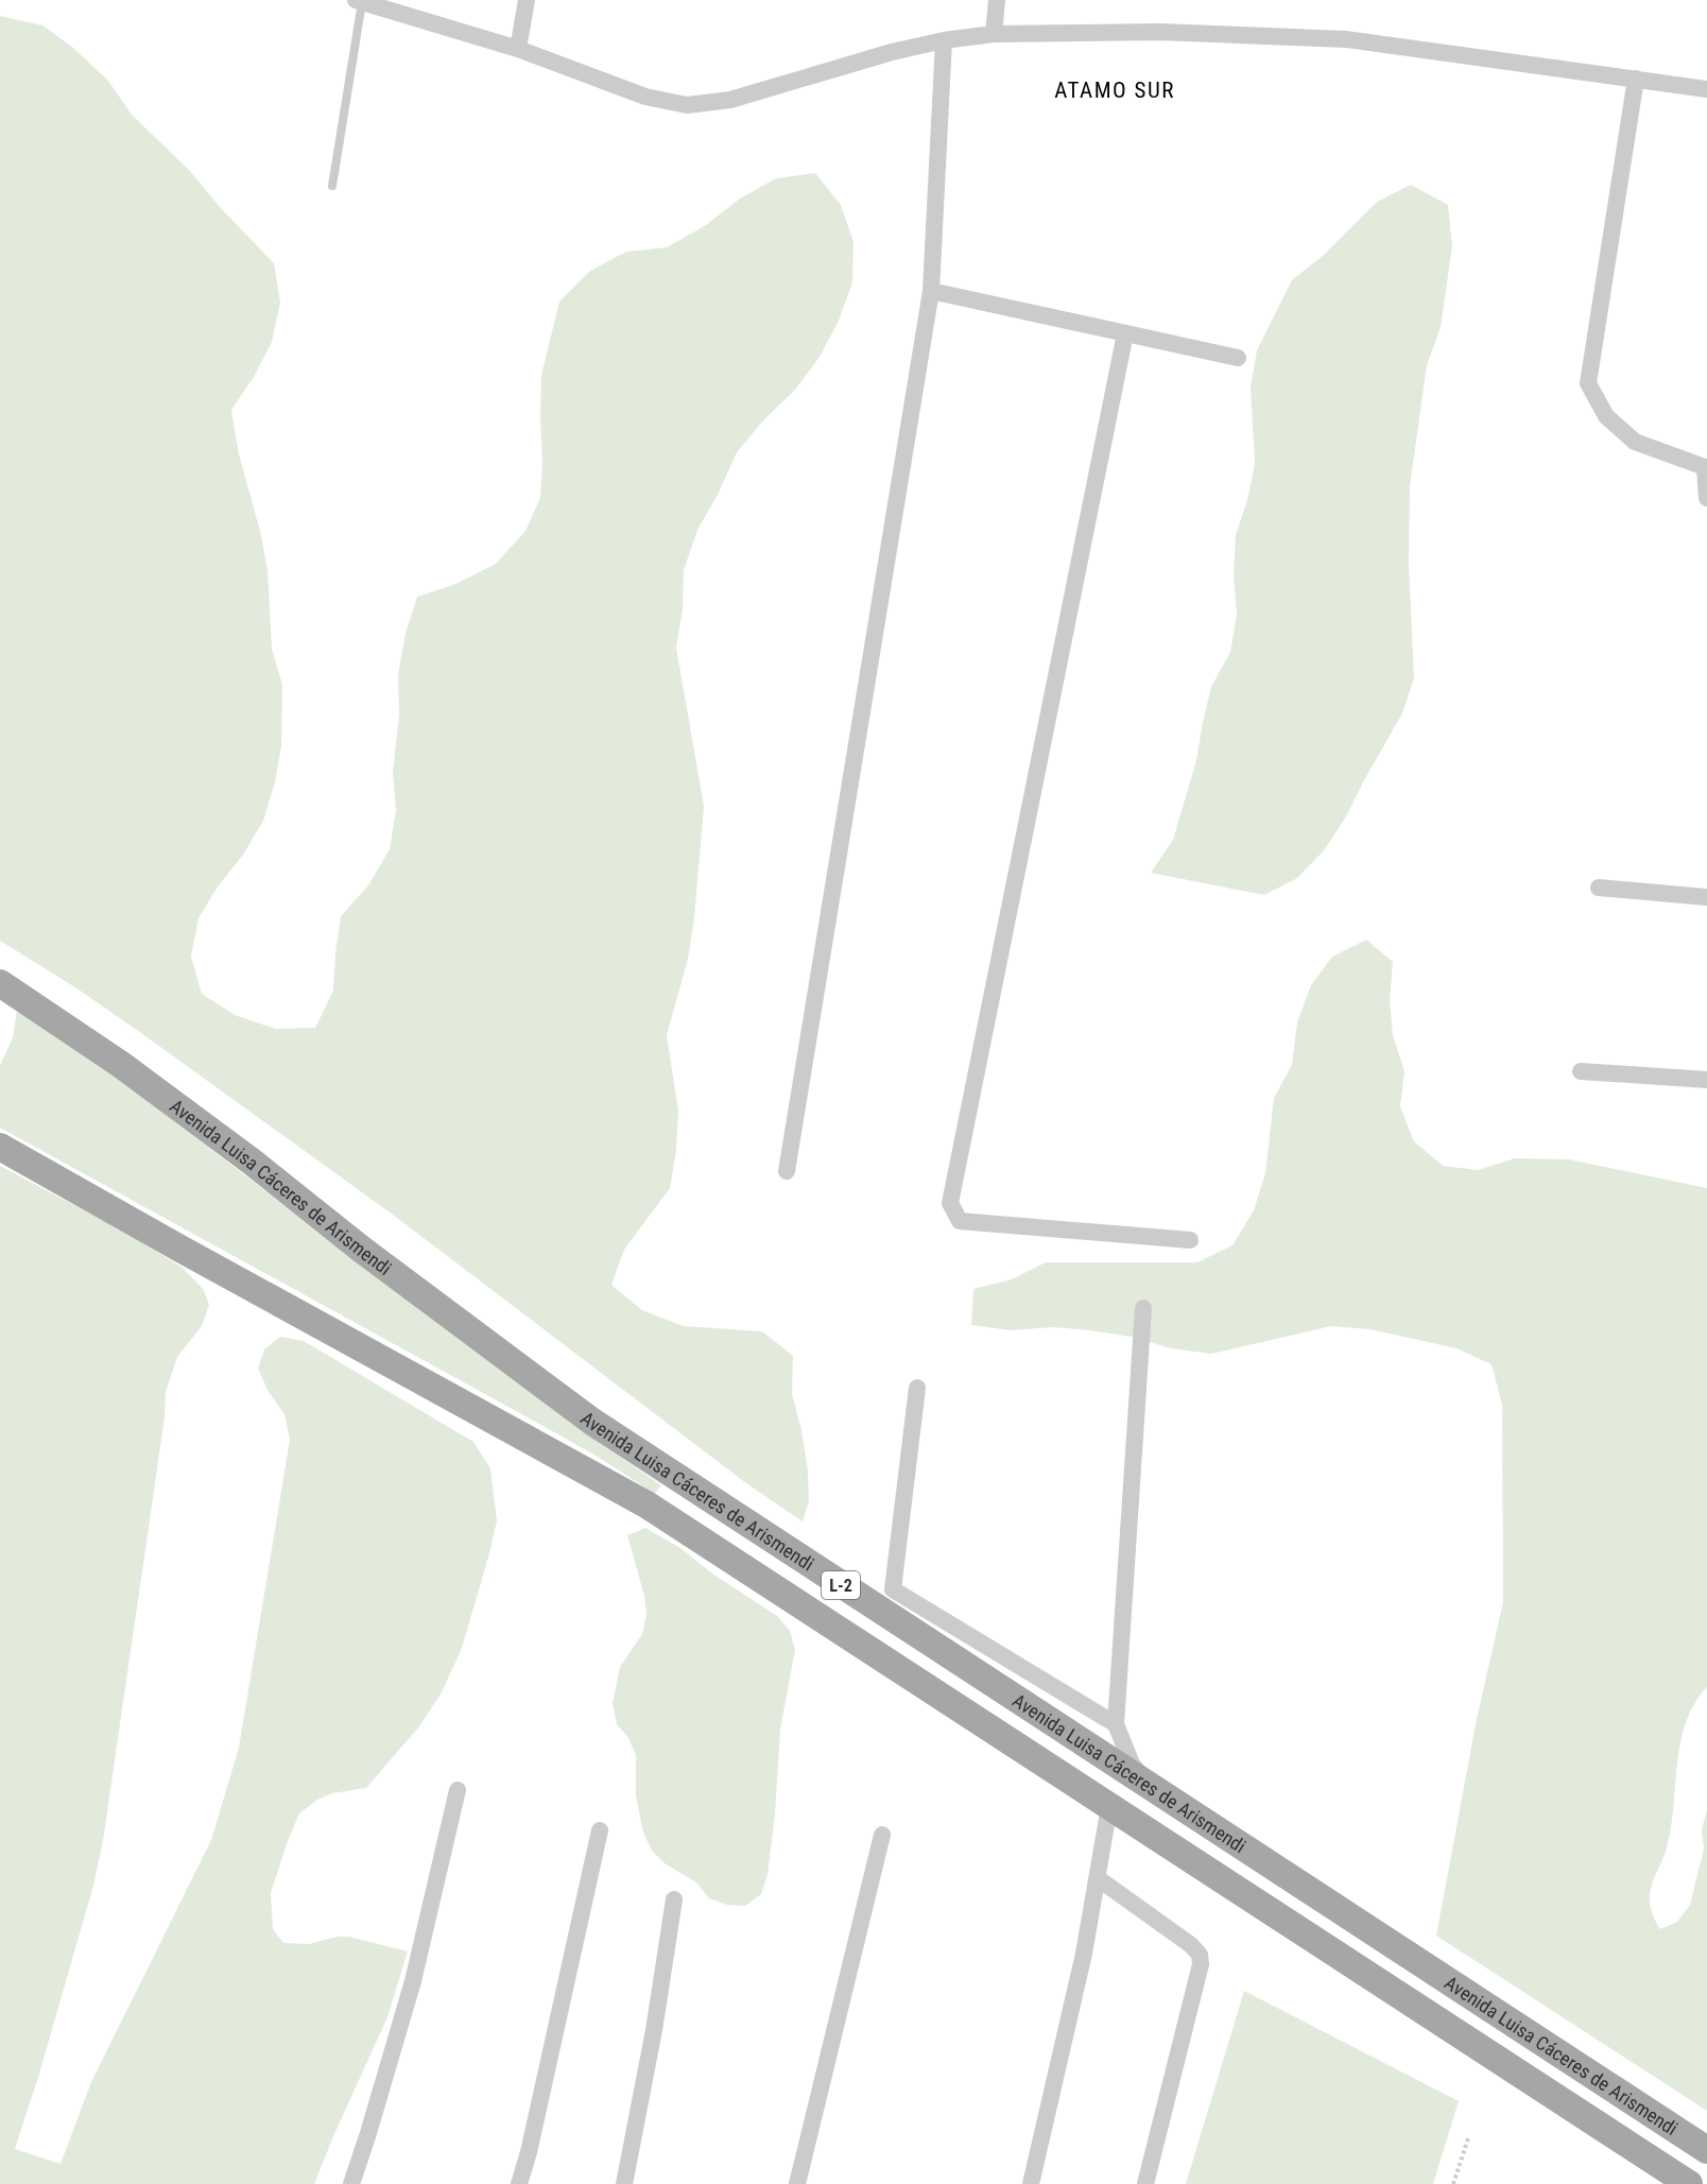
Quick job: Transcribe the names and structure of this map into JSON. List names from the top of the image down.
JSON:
{
  "streets": {
    "main road": ["Avenida Luisa Cáceres de Arismendi", "L-2"]
  },
  "districts": ["ATAMO SUR"]
}
